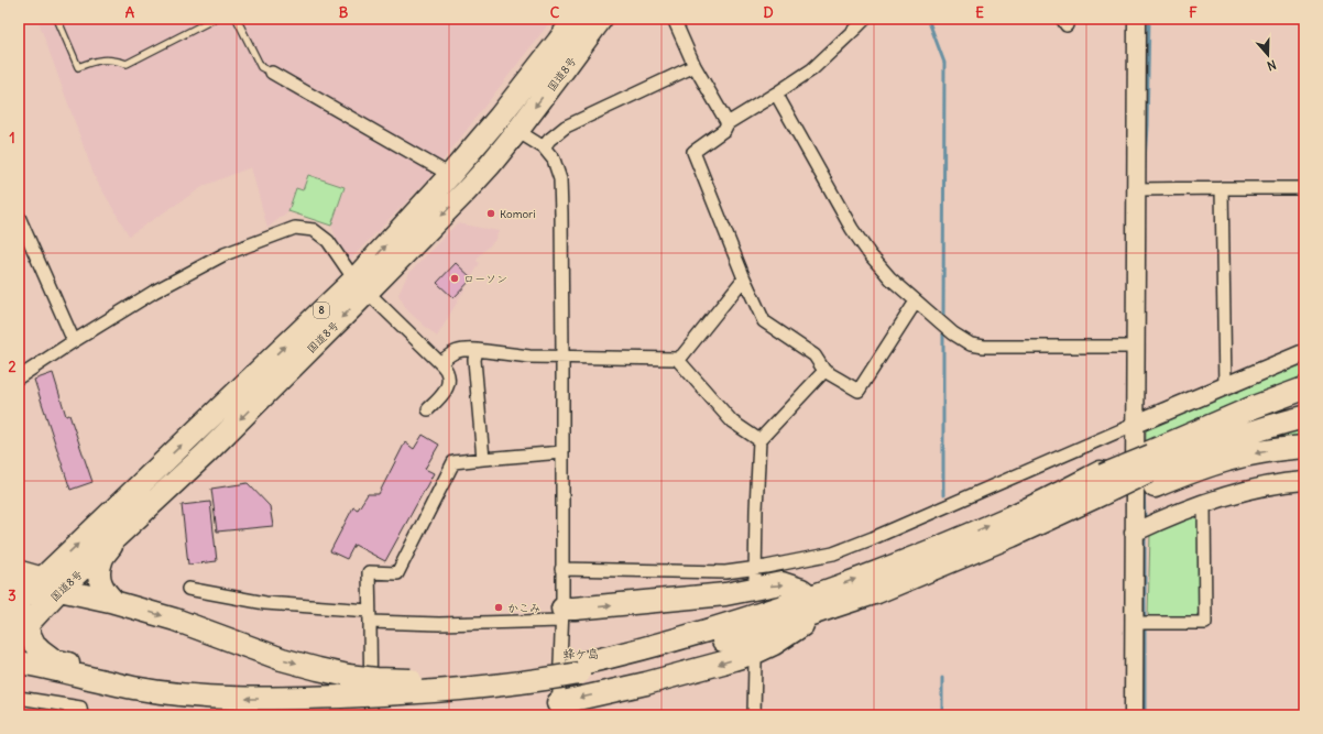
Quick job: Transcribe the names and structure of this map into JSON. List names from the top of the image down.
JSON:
{
  "streets": {
    "highway": ["国道8号", "8"]
  },
  "districts": ["蜂ケ島"],
  "places": ["Komori", "ローソン", "かこみ"],
  "north": "bottom",
  "grid": {
    "columns": [
      "A",
      "B",
      "C",
      "D",
      "E",
      "F"
    ],
    "rows": ["1", "2", "3"]
  }
}
